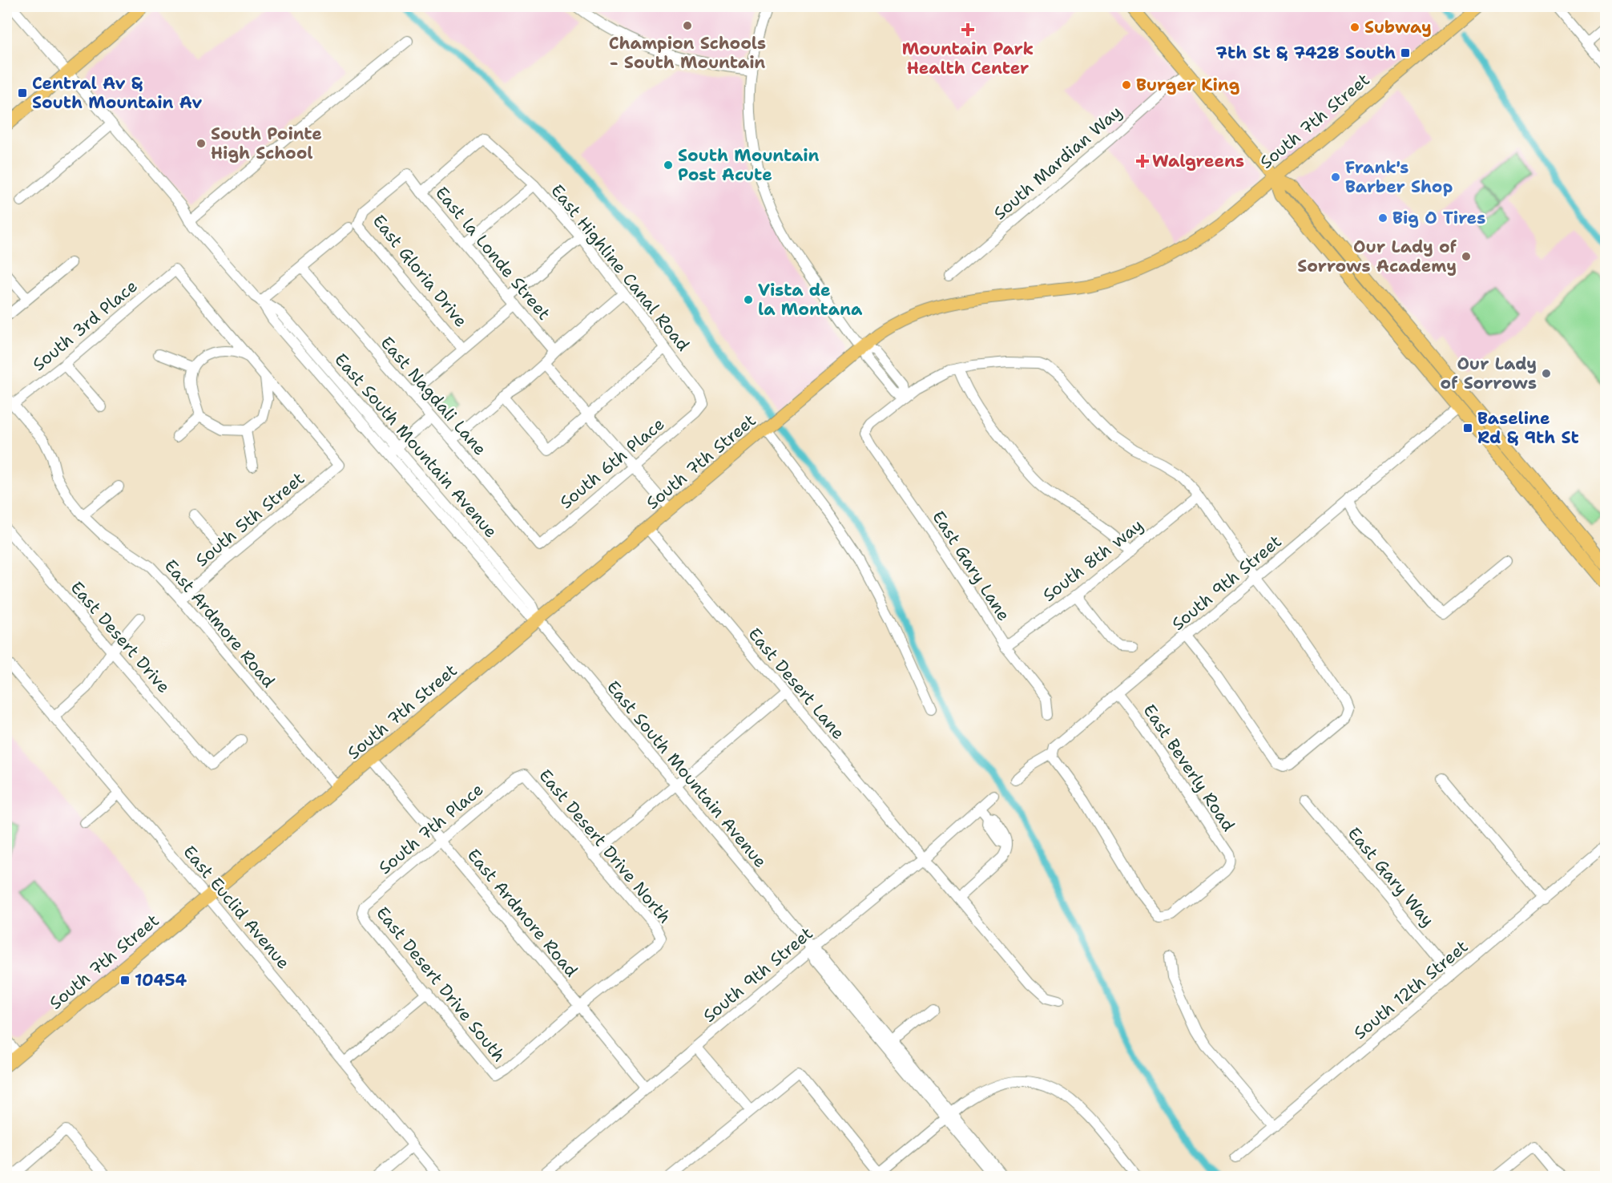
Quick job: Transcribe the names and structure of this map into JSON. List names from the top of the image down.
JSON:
{
  "streets": {
    "main road": ["South 7th Street"],
    "street": [
      "South Mardian Way",
      "East la Londe Street",
      "East Highline Canal Road",
      "East Gloria Drive",
      "South 3rd Place",
      "East Nagdali Lane",
      "East South Mountain Avenue",
      "South 6th Place",
      "South 5th Street",
      "South 8th way",
      "East Gary Lane",
      "South 9th Street",
      "East Ardmore Road",
      "East Desert Drive",
      "East Desert Lane",
      "East Beverly Road",
      "South 7th Place",
      "East Desert Drive North",
      "East Gary Way",
      "East Euclid Avenue",
      "East Desert Drive South",
      "South 12th Street"
    ]
  },
  "crossings": [
    ["South 7th Street", "East South Mountain Avenue"],
    ["South 7th Street", "East Ardmore Road"],
    ["South 7th Street", "East Desert Lane"],
    ["South 7th Street", "East Euclid Avenue"],
    ["East la Londe Street", "East Highline Canal Road"],
    ["East la Londe Street", "East Gloria Drive"],
    ["East Highline Canal Road", "South 6th Place"],
    ["South 3rd Place", "South 5th Street"],
    ["South 3rd Place", "East Ardmore Road"],
    ["East Nagdali Lane", "South 6th Place"],
    ["East South Mountain Avenue", "South 9th Street"],
    ["South 5th Street", "East Ardmore Road"],
    ["South 8th way", "East Gary Lane"],
    ["South 9th Street", "East Ardmore Road"],
    ["South 9th Street", "East Desert Lane"],
    ["South 9th Street", "East Beverly Road"],
    ["East Ardmore Road", "South 7th Place"],
    ["East Ardmore Road", "East Desert Drive North"],
    ["East Ardmore Road", "East Desert Drive South"],
    ["South 7th Place", "East Desert Drive North"],
    ["South 7th Place", "East Desert Drive South"],
    ["East Desert Drive North", "East Desert Drive South"],
    ["East Gary Way", "South 12th Street"]
  ],
  "places": {
    "other": [
      "Champion Schools - South Mountain",
      "Subway",
      "Burger King",
      "South Pointe High School",
      "South Mountain Post Acute",
      "Frank's Barber Shop",
      "Big O Tires",
      "Our Lady of Sorrows Academy",
      "Vista de la Montana",
      "Our Lady of Sorrows"
    ],
    "health": ["Mountain Park Health Center", "Walgreens"],
    "transit": [
      "7th St & 7428 South",
      "Central Av & South Mountain Av",
      "Baseline Rd & 9th St",
      "10454"
    ]
  }
}
